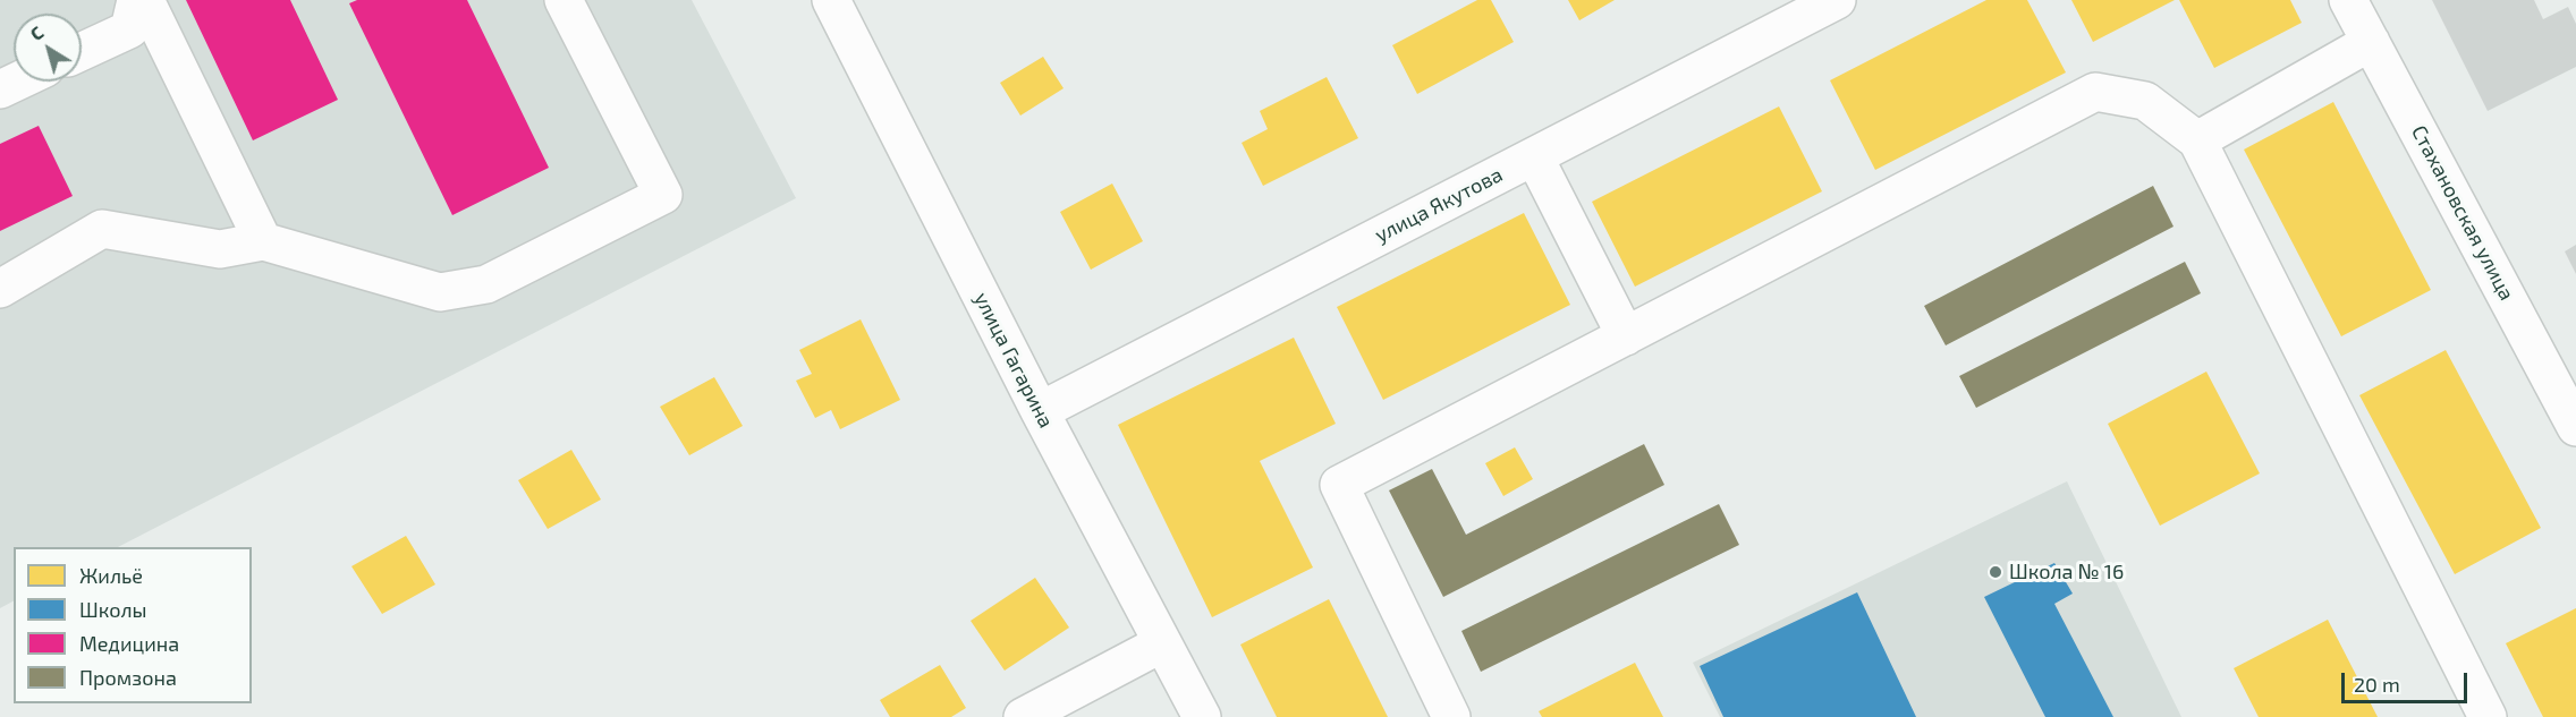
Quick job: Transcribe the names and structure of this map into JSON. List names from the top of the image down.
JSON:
{
  "streets": {
    "street": ["улица Якутова", "Стахановская улица", "улица Гагарина"]
  },
  "crossings": [
    ["улица Якутова", "улица Гагарина"]
  ],
  "places": ["Школа № 16"],
  "legend": [
    "Жильё",
    "Школы",
    "Медицина",
    "Промзона"
  ],
  "scale_bar": "20 m",
  "north": "top left"
}
